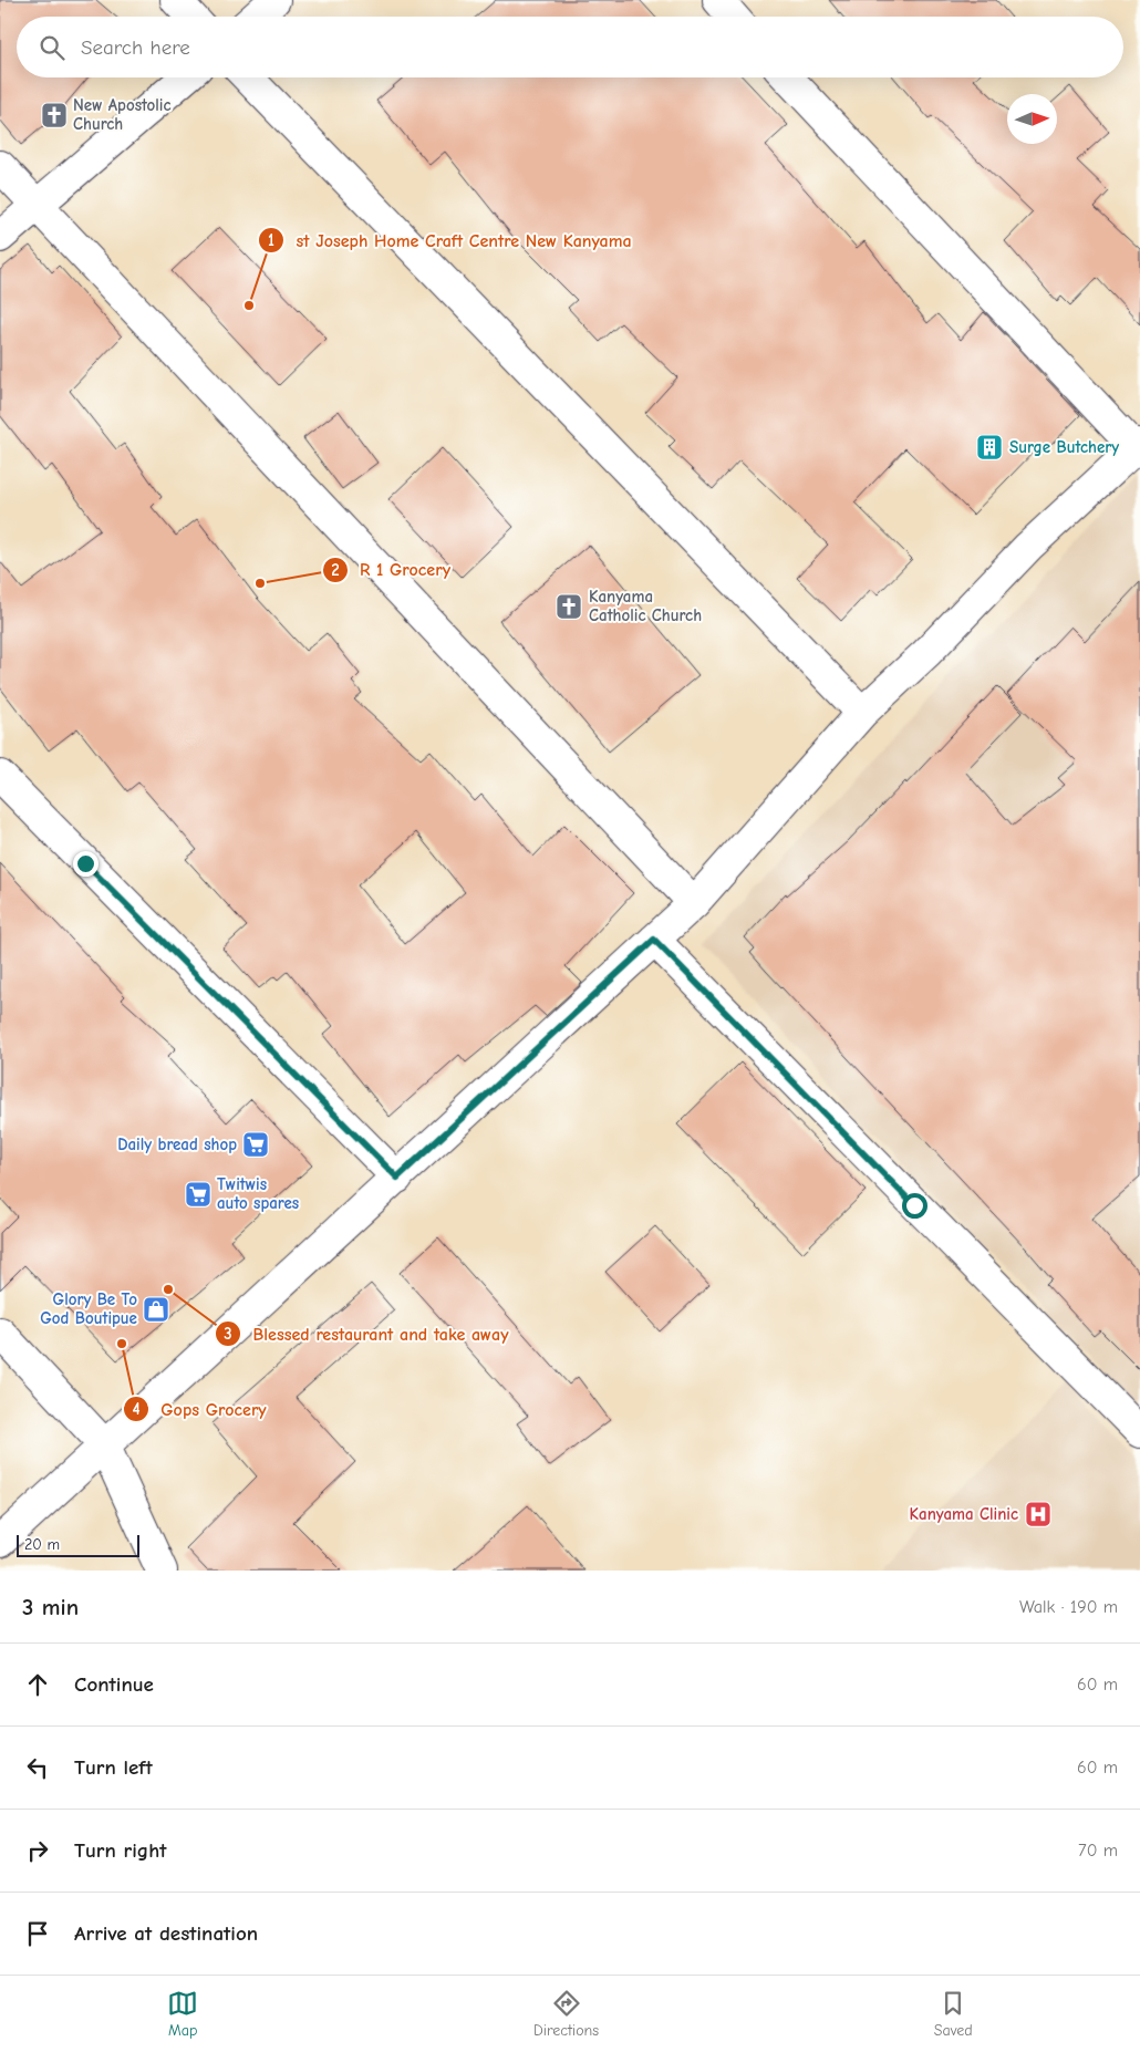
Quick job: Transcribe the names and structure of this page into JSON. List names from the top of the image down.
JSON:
{
  "places": {
    "church": ["New Apostolic Church", "Kanyama Catholic Church"],
    "other": [
      "st Joseph Home Craft Centre New Kanyama",
      "R 1 Grocery",
      "Blessed restaurant and take away",
      "Gops Grocery"
    ],
    "building": ["Surge Butchery"],
    "supermarket": ["Daily bread shop", "Twitwis auto spares"],
    "shop": ["Glory Be To God Boutipue"],
    "hospital": ["Kanyama Clinic"]
  },
  "scale_bar": "20 m",
  "north": "right",
  "page": {
    "search": "Search here",
    "scale": "20 m",
    "heading": ["3 min", "Walk · 190 m"],
    "list": [
      ["Continue", "60 m"],
      ["Turn left", "60 m"],
      ["Turn right", "70 m"],
      "Arrive at destination"
    ],
    "nav": ["Map", "Directions", "Saved"]
  }
}
